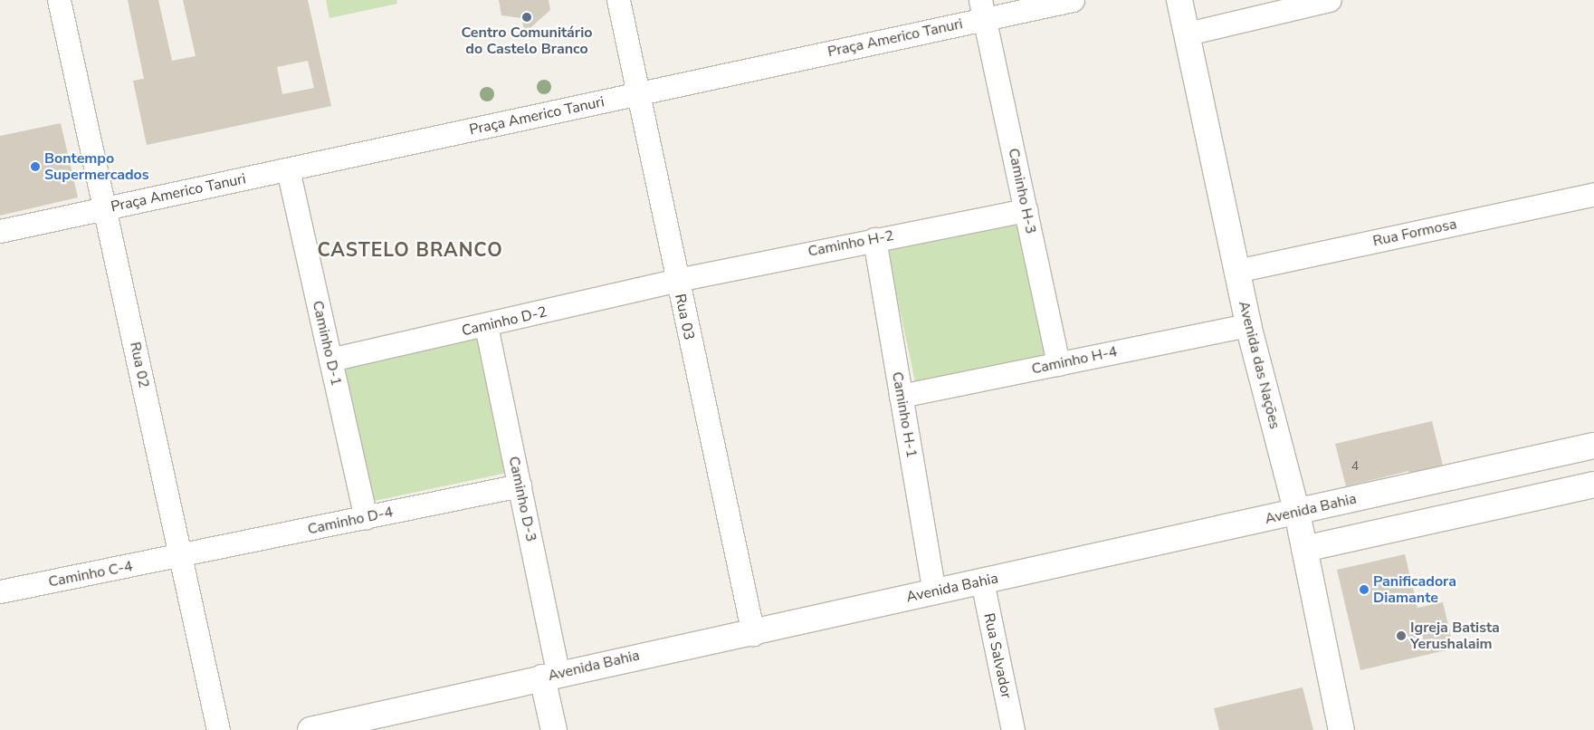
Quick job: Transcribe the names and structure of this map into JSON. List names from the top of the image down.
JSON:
{
  "streets": {
    "street": [
      "Praça Americo Tanuri",
      "Caminho H-3",
      "Rua Formosa",
      "Caminho H-2",
      "Rua 03",
      "Caminho D-2",
      "Caminho D-1",
      "Caminho H-4",
      "Rua 02",
      "Avenida das Nações",
      "Caminho H-1",
      "Caminho D-3",
      "Avenida Bahia",
      "Caminho D-4",
      "Caminho C-4",
      "Rua Salvador"
    ]
  },
  "crossings": [
    ["Praça Americo Tanuri", "Caminho H-3"],
    ["Praça Americo Tanuri", "Rua 03"],
    ["Praça Americo Tanuri", "Caminho D-1"],
    ["Praça Americo Tanuri", "Rua 02"],
    ["Caminho H-3", "Caminho H-2"],
    ["Caminho H-3", "Caminho H-4"],
    ["Rua Formosa", "Avenida das Nações"],
    ["Caminho H-2", "Rua 03"],
    ["Caminho H-2", "Caminho D-2"],
    ["Caminho H-2", "Caminho H-1"],
    ["Rua 03", "Caminho D-2"],
    ["Rua 03", "Avenida Bahia"],
    ["Caminho D-2", "Caminho D-1"],
    ["Caminho D-2", "Caminho D-3"],
    ["Caminho D-1", "Caminho D-4"],
    ["Caminho H-4", "Avenida das Nações"],
    ["Caminho H-4", "Caminho H-1"],
    ["Rua 02", "Caminho D-4"],
    ["Rua 02", "Caminho C-4"],
    ["Avenida das Nações", "Avenida Bahia"],
    ["Caminho H-1", "Avenida Bahia"],
    ["Caminho D-3", "Avenida Bahia"],
    ["Caminho D-3", "Caminho D-4"],
    ["Avenida Bahia", "Rua Salvador"],
    ["Caminho D-4", "Caminho C-4"]
  ],
  "districts": ["CASTELO BRANCO"],
  "places": [
    "Centro Comunitário do Castelo Branco",
    "Bontempo Supermercados",
    "Panificadora Diamante",
    "Igreja Batista Yerushalaim"
  ],
  "house_numbers": ["4"]
}
